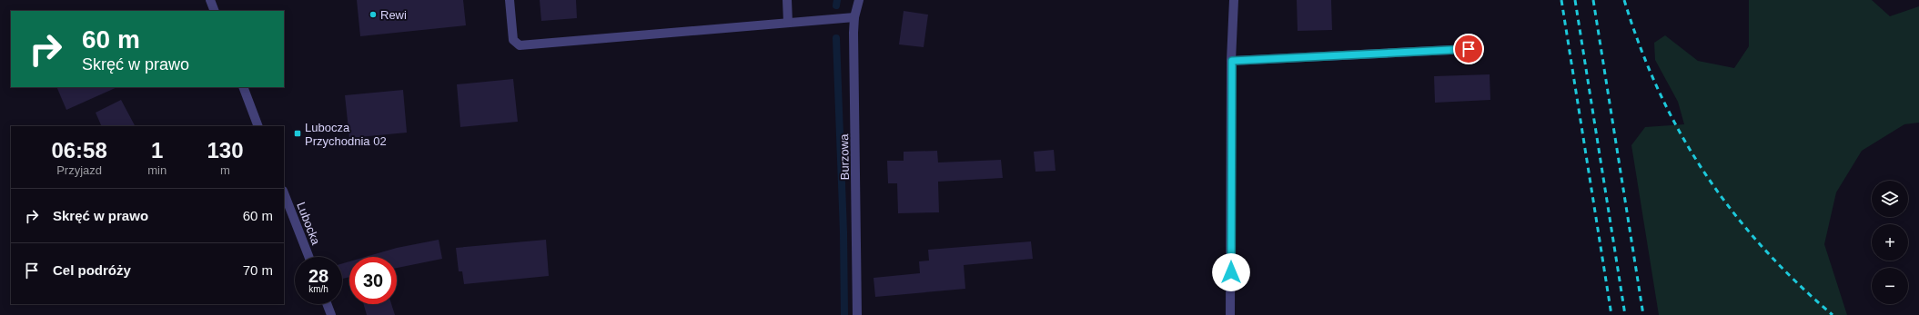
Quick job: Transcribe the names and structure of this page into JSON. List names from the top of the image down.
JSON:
{
  "streets": {
    "street": ["Burzowa", "Lubocka"]
  },
  "places": {
    "other": ["Rewi"],
    "transit": ["Lubocza Przychodnia 02"]
  },
  "page": {
    "turn": ["60 m", "Skręć w prawo"],
    "eta": [
      "06:58",
      "Przyjazd",
      "1",
      "min",
      "130",
      "m"
    ],
    "map_buttons": ["+", "−"],
    "list": [
      {
        "name": "Skręć w prawo",
        "value": "60 m"
      },
      {
        "name": "Cel podróży",
        "value": "70 m"
      }
    ],
    "speed": "28 km/h",
    "limit": "30"
  }
}
